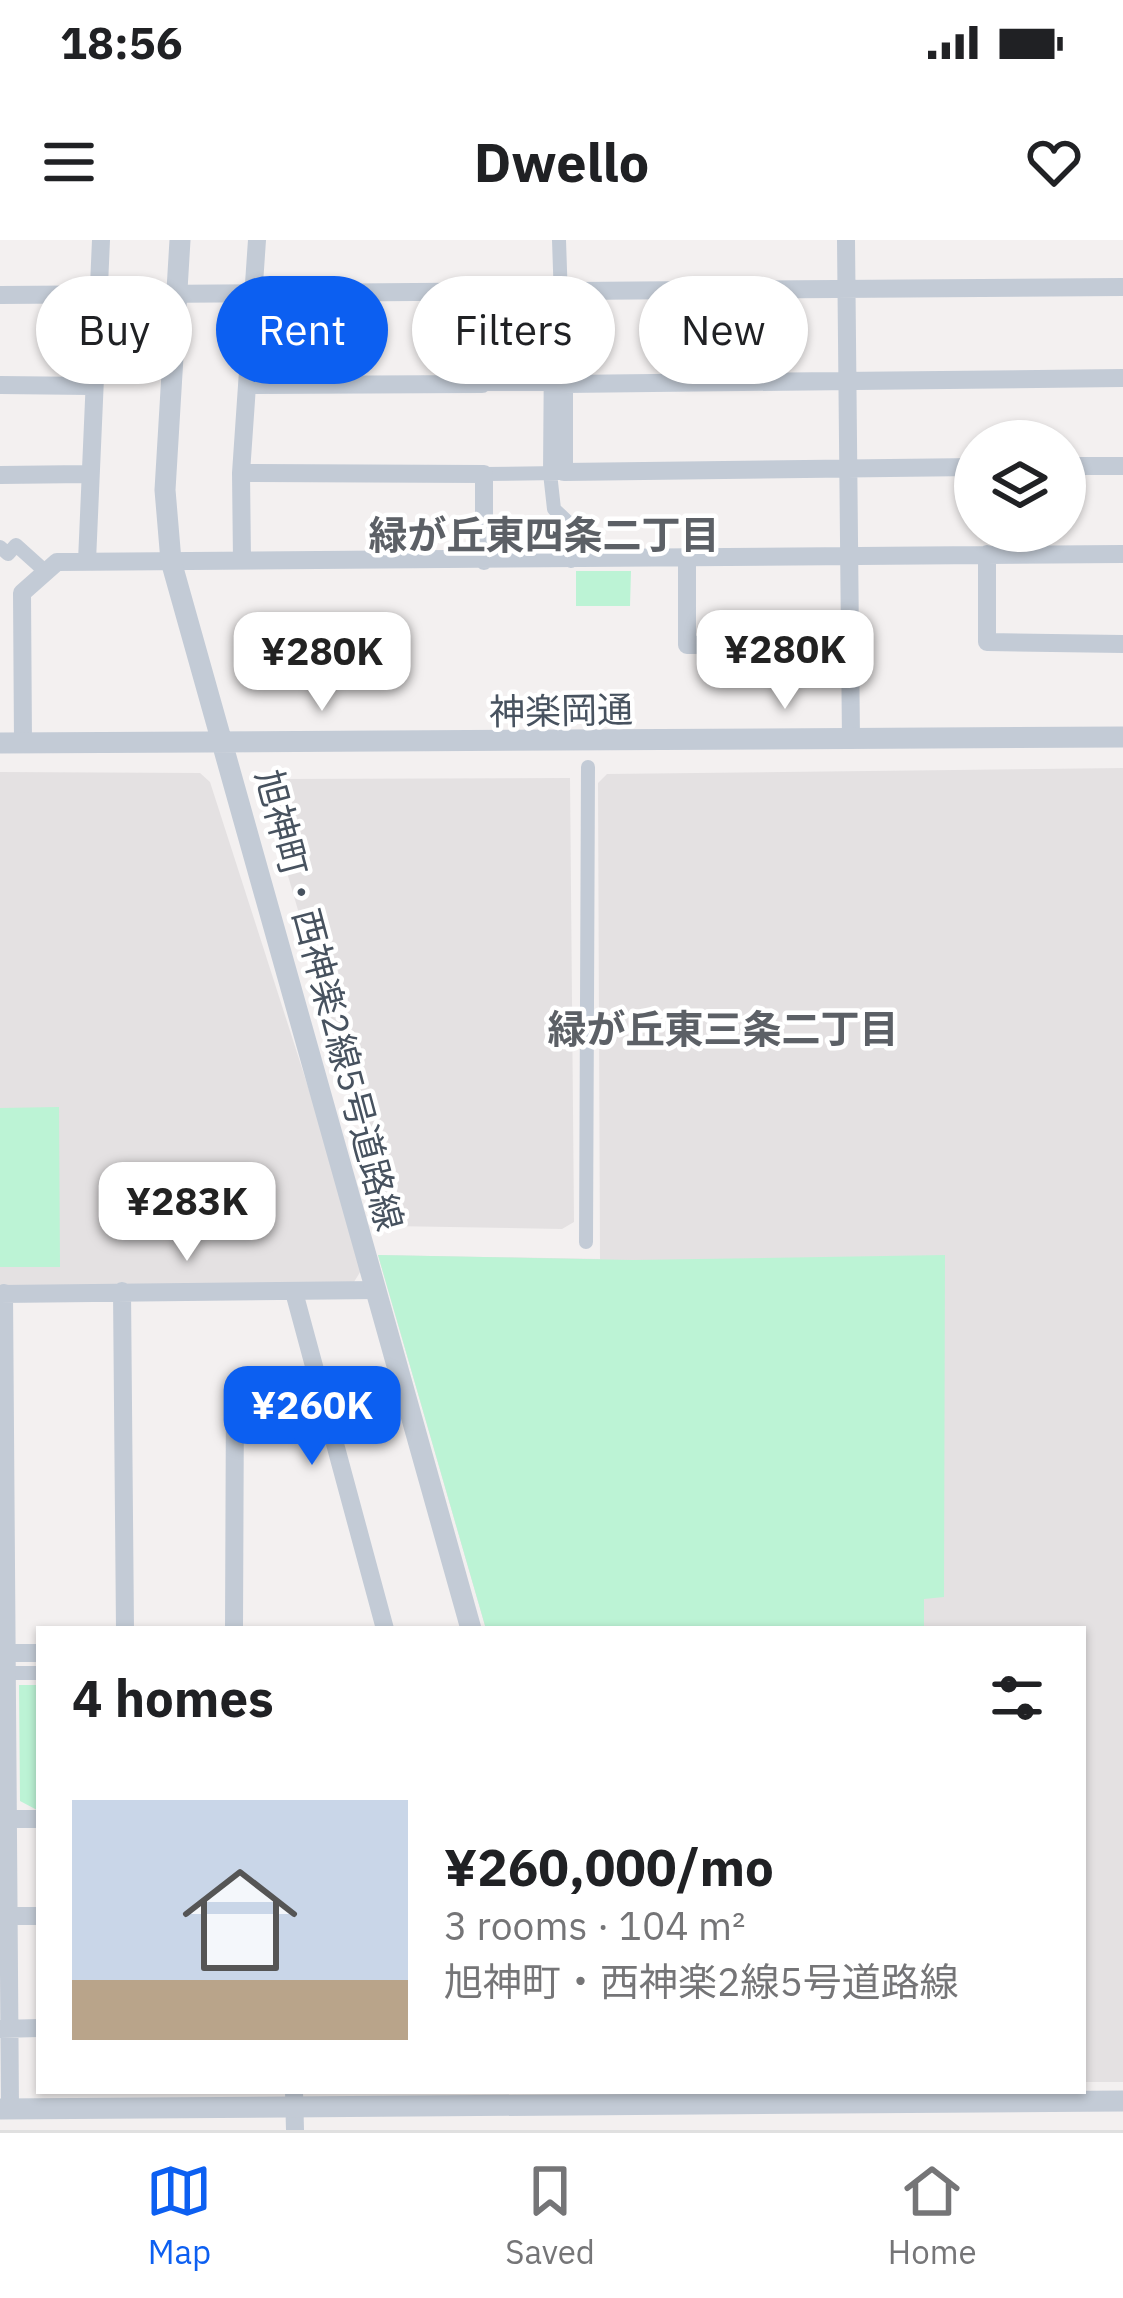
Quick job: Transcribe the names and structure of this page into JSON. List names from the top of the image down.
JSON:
{
  "streets": {
    "street": ["神楽岡通", "旭神町・西神楽2線5号道路線"]
  },
  "crossings": [
    ["神楽岡通", "旭神町・西神楽2線5号道路線"]
  ],
  "districts": ["緑が丘東四条二丁目", "緑が丘東三条二丁目"],
  "page": {
    "status": "18:56",
    "header": "Dwello",
    "chip": [
      "Buy",
      "Rent",
      "Filters",
      "New"
    ],
    "price": [
      "¥280K",
      "¥280K",
      "¥283K",
      "¥260K"
    ],
    "heading": "4 homes",
    "list": [
      {
        "name": "¥260,000/mo",
        "note": "3 rooms · 104 m² · 旭神町・西神楽2線5号道路線"
      }
    ],
    "tabs": ["Map", "Saved", "Home"]
  }
}
